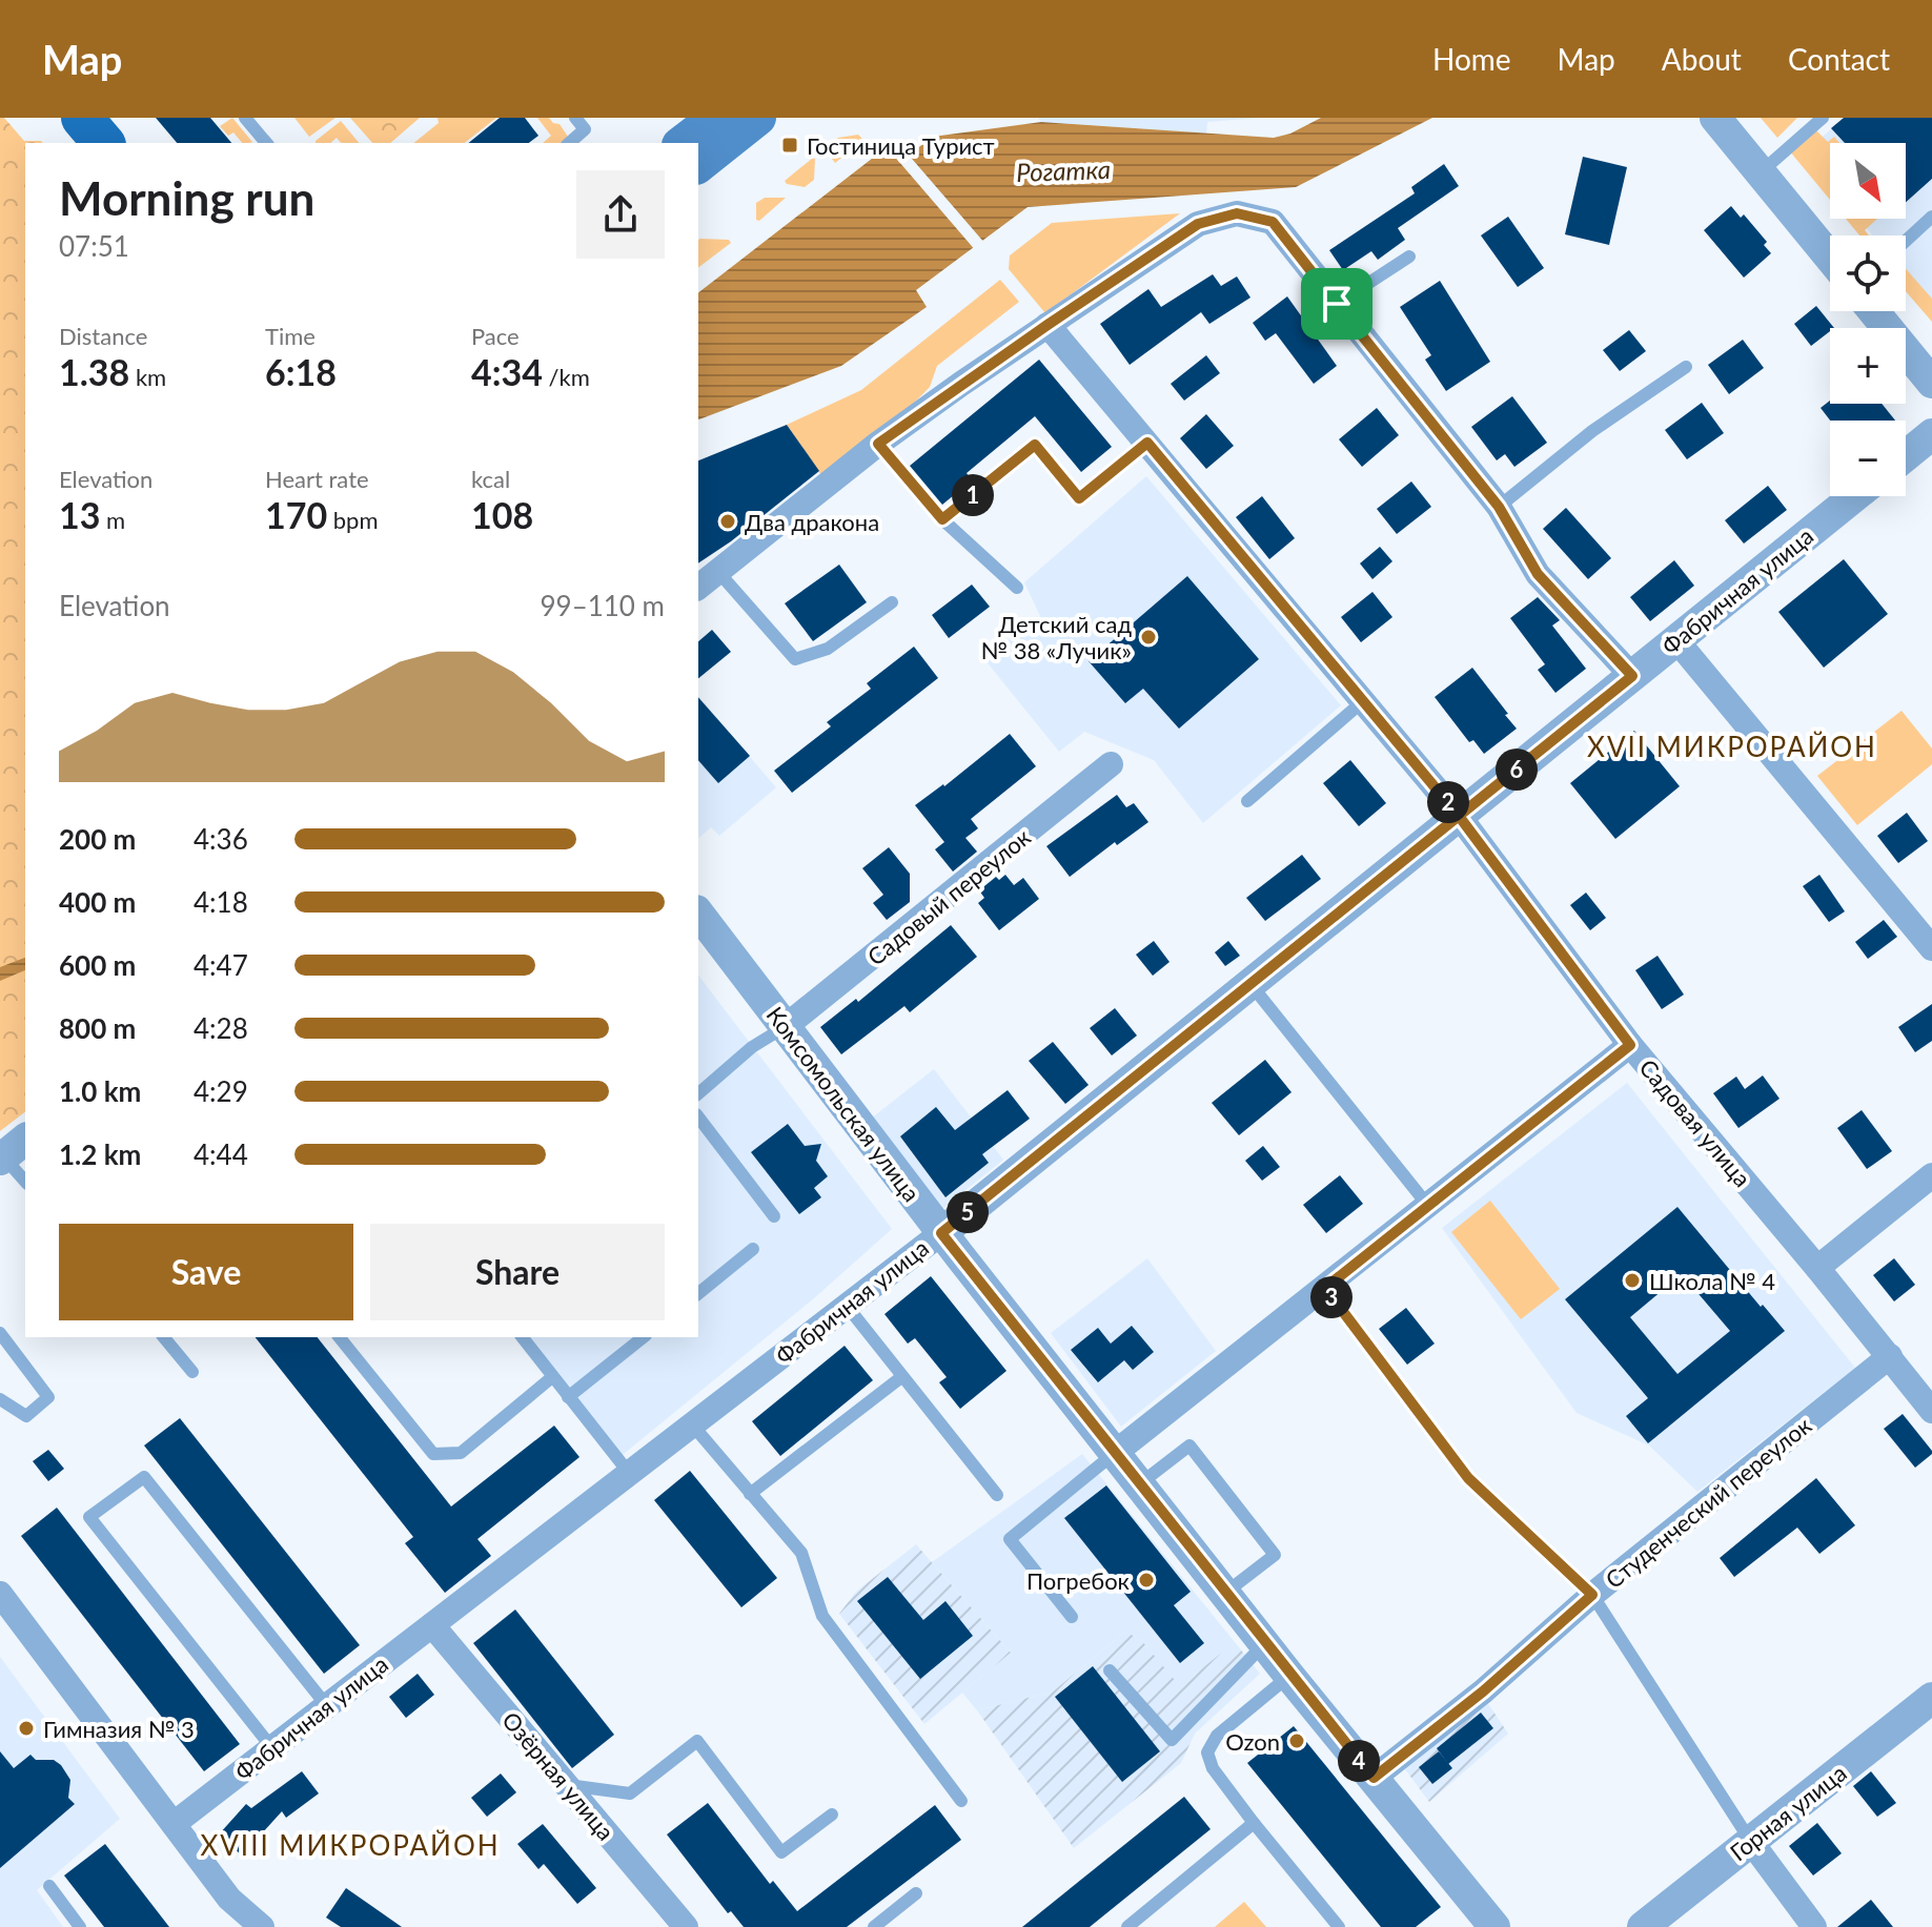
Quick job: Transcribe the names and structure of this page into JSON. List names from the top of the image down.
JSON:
{
  "streets": {
    "street": [
      "Фабричная улица",
      "Садовый переулок",
      "Комсомольская улица",
      "Садовая улица",
      "Студенческий переулок",
      "Озёрная улица",
      "Горная улица"
    ]
  },
  "crossings": [
    ["Фабричная улица", "Комсомольская улица"],
    ["Фабричная улица", "Садовая улица"],
    ["Фабричная улица", "Озёрная улица"],
    ["Садовый переулок", "Комсомольская улица"],
    ["Комсомольская улица", "Студенческий переулок"],
    ["Садовая улица", "Студенческий переулок"]
  ],
  "districts": ["XVII МИКРОРАЙОН", "XVIII МИКРОРАЙОН"],
  "water": ["Рогатка"],
  "places": {
    "transit": ["Гостиница Турист"],
    "other": [
      "Два дракона",
      "Детский сад № 38 «Лучик»",
      "Школа № 4",
      "Погребок",
      "Гимназия № 3",
      "Ozon"
    ]
  },
  "north": "bottom right",
  "page": {
    "header": "Map",
    "nav": [
      "Home",
      "Map",
      "About",
      "Contact"
    ],
    "map_buttons": ["+", "−"],
    "heading": ["Morning run", "07:51"],
    "stats": [
      ["Distance", "1.38 km"],
      ["Time", "6:18"],
      ["Pace", "4:34 /km"],
      ["Elevation", "13 m"],
      ["Heart rate", "170 bpm"],
      ["kcal", "108"]
    ],
    "pins": [
      "1",
      "6",
      "2",
      "5",
      "3",
      "4"
    ],
    "chart": ["Elevation", "99–110 m"],
    "list": [
      {
        "name": "200 m",
        "note": "4:36"
      },
      {
        "name": "400 m",
        "note": "4:18"
      },
      {
        "name": "600 m",
        "note": "4:47"
      },
      {
        "name": "800 m",
        "note": "4:28"
      },
      {
        "name": "1.0 km",
        "note": "4:29"
      },
      {
        "name": "1.2 km",
        "note": "4:44"
      }
    ],
    "buttons": ["Save", "Share"]
  }
}
